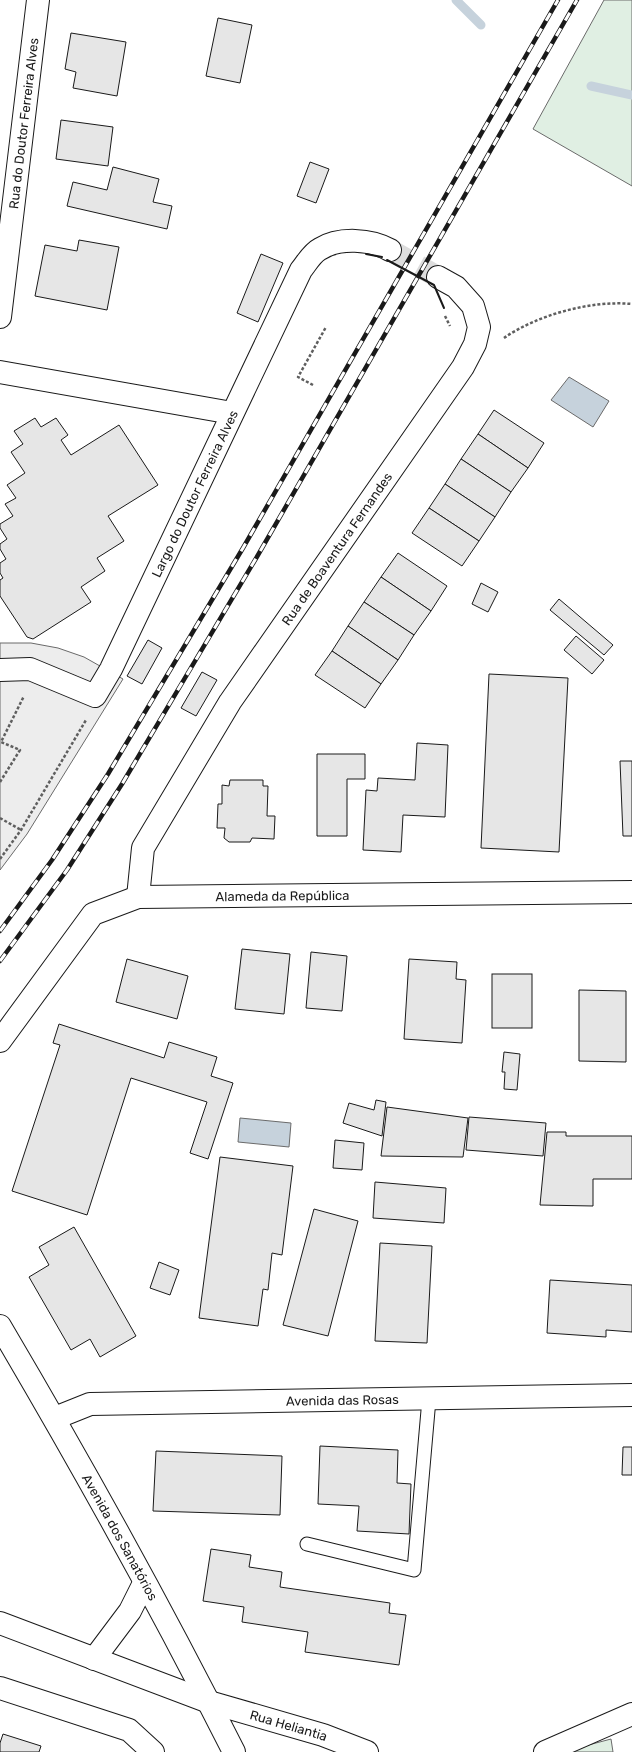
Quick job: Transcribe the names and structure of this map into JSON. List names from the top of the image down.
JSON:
{
  "streets": {
    "street": [
      "Rua do Doutor Ferreira Alves",
      "Largo do Doutor Ferreira Alves",
      "Rua de Boaventura Fernandes",
      "Alameda da República",
      "Avenida das Rosas",
      "Avenida dos Sanatórios",
      "Rua Heliantia"
    ]
  },
  "crossings": [
    ["Rua de Boaventura Fernandes", "Alameda da República"],
    ["Avenida das Rosas", "Avenida dos Sanatórios"],
    ["Avenida dos Sanatórios", "Rua Heliantia"]
  ]
}
